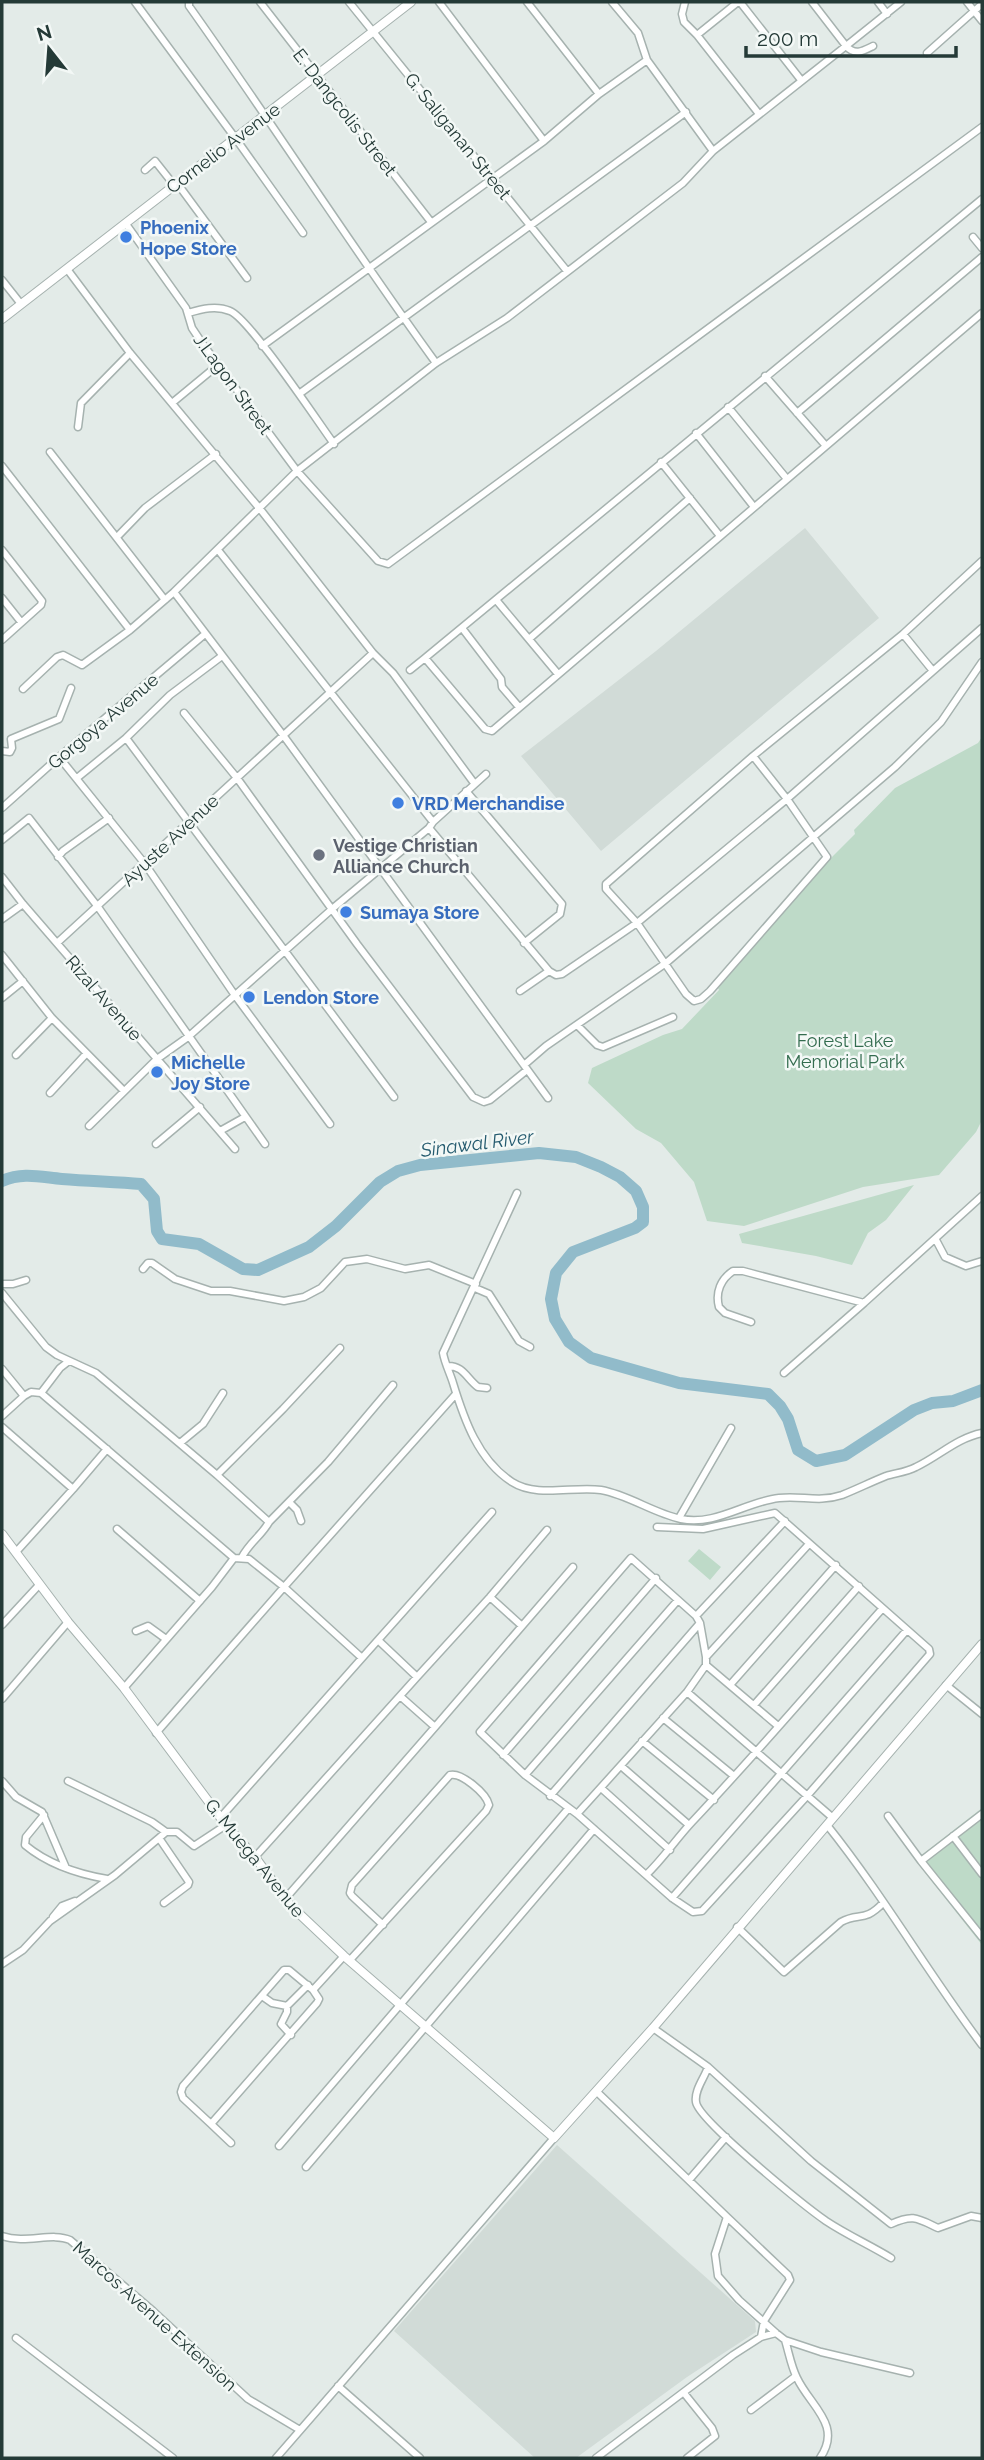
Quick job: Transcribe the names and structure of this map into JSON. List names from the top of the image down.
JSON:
{
  "streets": {
    "street": [
      "E. Dangcolis Street",
      "G. Saliganan Street",
      "Cornelio Avenue",
      "J.Lagon Street",
      "Gorgoya Avenue",
      "Ayuste Avenue",
      "Rizal Avenue",
      "G. Muega Avenue",
      "Marcos Avenue Extension"
    ]
  },
  "crossings": [
    ["E. Dangcolis Street", "Cornelio Avenue"],
    ["G. Saliganan Street", "Cornelio Avenue"],
    ["Cornelio Avenue", "J.Lagon Street"],
    ["Ayuste Avenue", "Rizal Avenue"]
  ],
  "water": ["Sinawal River"],
  "parks": ["Forest Lake Memorial Park"],
  "places": [
    "Phoenix Hope Store",
    "VRD Merchandise",
    "Vestige Christian Alliance Church",
    "Sumaya Store",
    "Lendon Store",
    "Michelle Joy Store"
  ],
  "scale_bar": "200 m",
  "north": "top"
}
